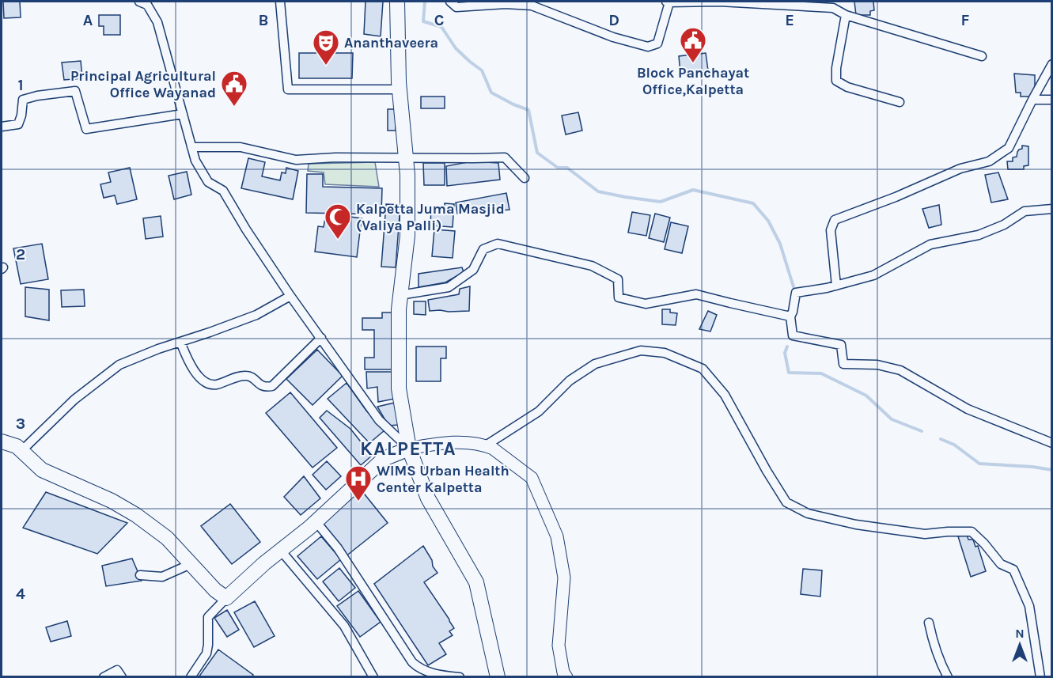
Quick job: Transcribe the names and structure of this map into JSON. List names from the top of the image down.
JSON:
{
  "districts": ["KALPETTA"],
  "places": {
    "public building": ["Block Panchayat Office,Kalpetta", "Principal Agricultural Office Wayanad"],
    "theatre": ["Ananthaveera"],
    "mosque": ["Kalpetta Juma Masjid (Valiya Palli)"],
    "hospital": ["WIMS Urban Health Center Kalpetta"]
  },
  "north": "top",
  "grid": {
    "columns": [
      "A",
      "B",
      "C",
      "D",
      "E",
      "F"
    ],
    "rows": [
      "1",
      "2",
      "3",
      "4"
    ]
  }
}
